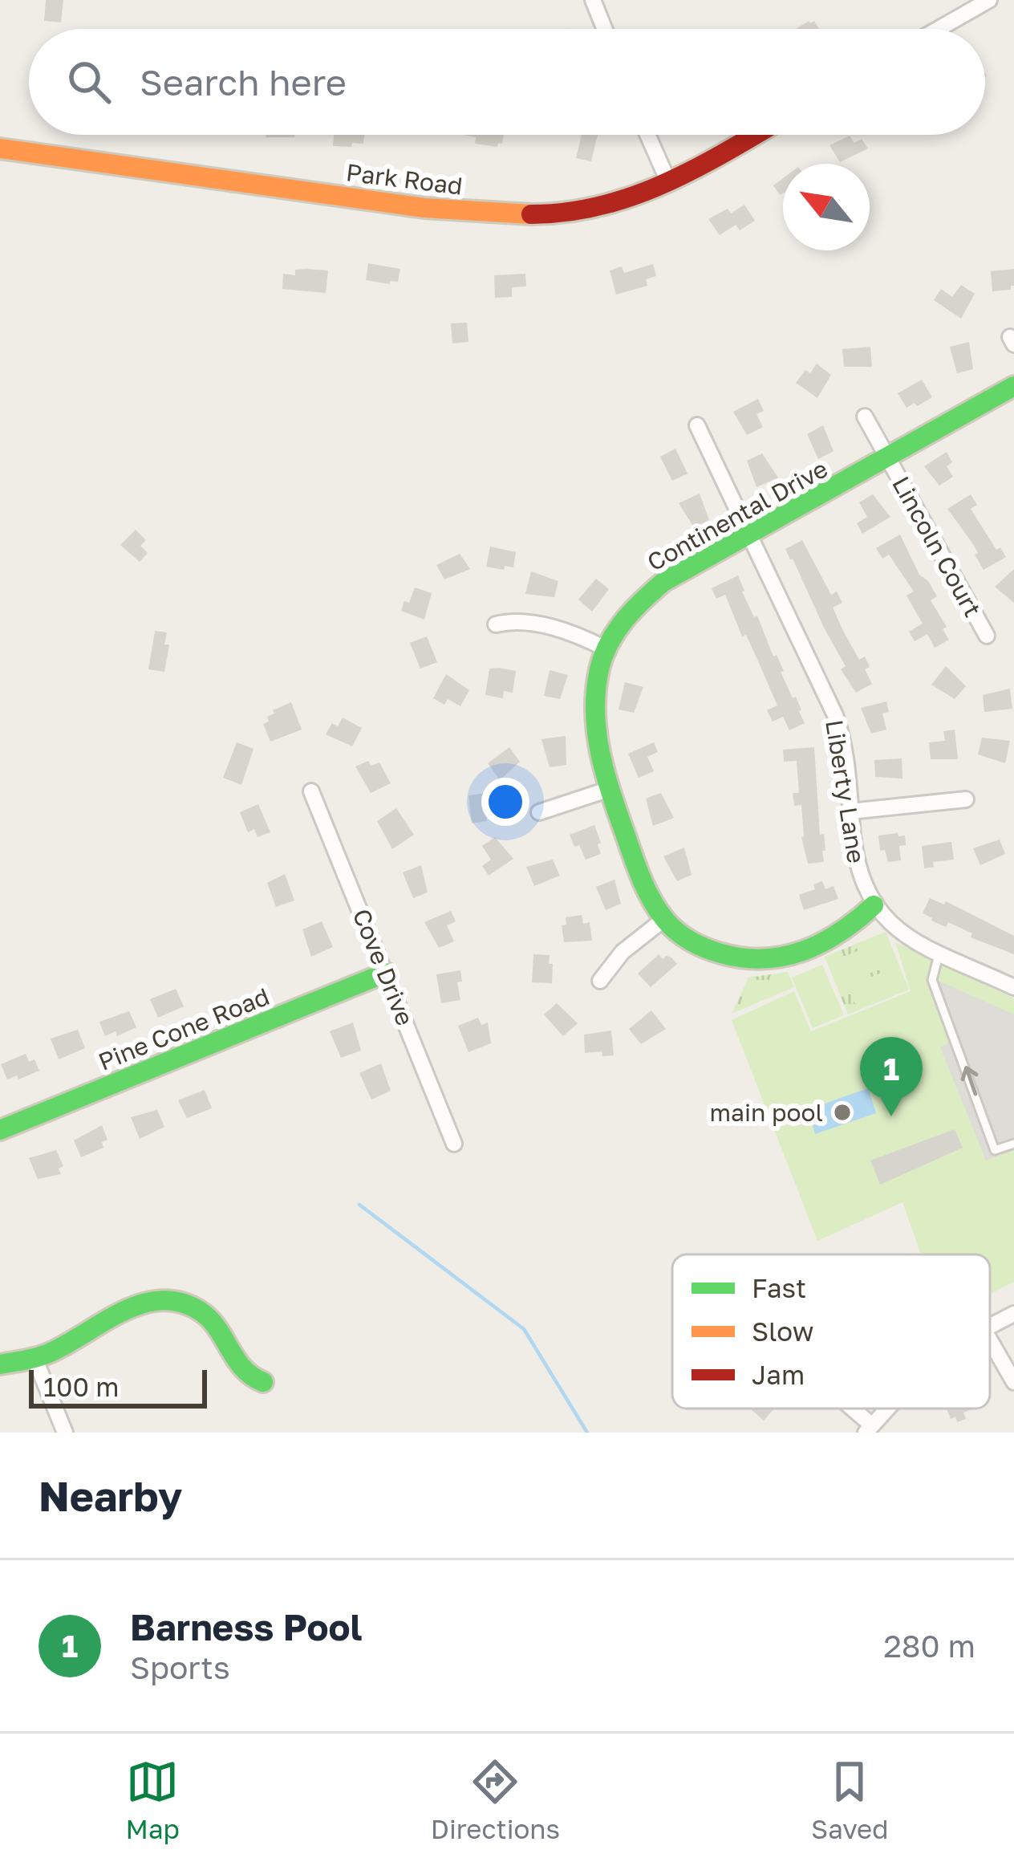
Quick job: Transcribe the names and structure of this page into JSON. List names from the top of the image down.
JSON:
{
  "streets": {
    "street": [
      "Park Road",
      "Continental Drive",
      "Lincoln Court",
      "Liberty Lane",
      "Cove Drive",
      "Pine Cone Road"
    ]
  },
  "crossings": [
    ["Continental Drive", "Lincoln Court"],
    ["Continental Drive", "Liberty Lane"],
    ["Cove Drive", "Pine Cone Road"]
  ],
  "places": ["main pool"],
  "legend": ["Fast", "Slow", "Jam"],
  "scale_bar": "100 m",
  "north": "top left",
  "page": {
    "search": "Search here",
    "pins": "1",
    "scale": "100 m",
    "heading": "Nearby",
    "list": [
      {
        "mark": "1",
        "name": "Barness Pool",
        "note": "Sports",
        "value": "280 m"
      }
    ],
    "nav": ["Map", "Directions", "Saved"]
  }
}
